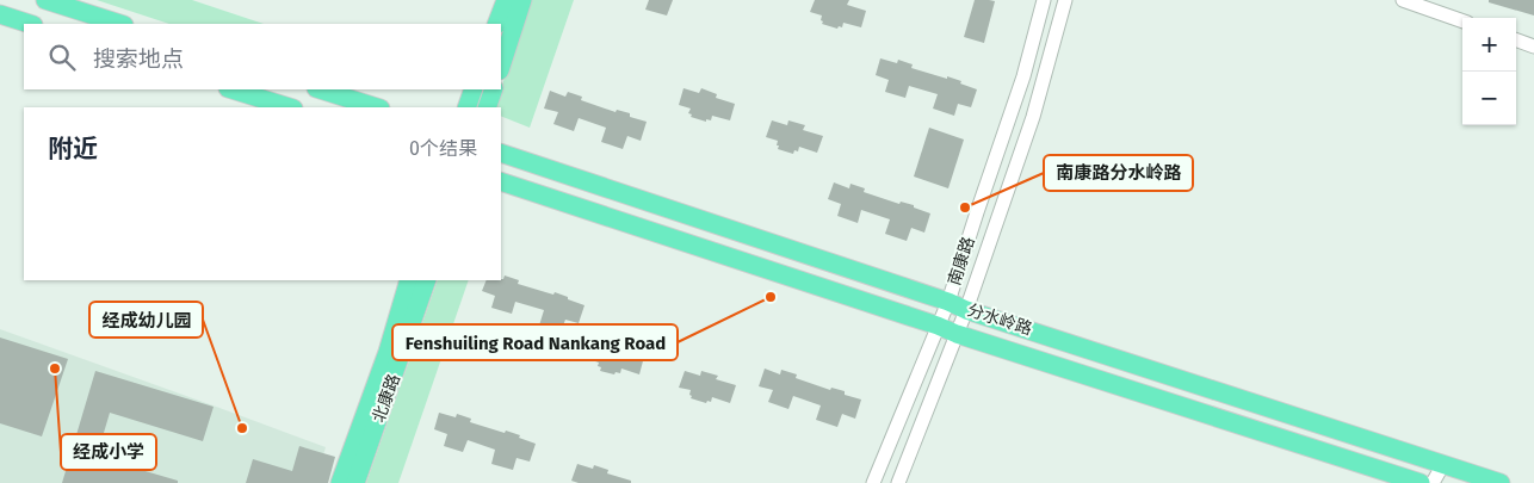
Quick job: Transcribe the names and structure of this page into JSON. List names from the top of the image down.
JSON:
{
  "streets": {
    "main road": ["分水岭路", "北康路"],
    "street": ["南康路"]
  },
  "crossings": [
    ["南康路", "分水岭路"]
  ],
  "places": [
    "南康路分水岭路",
    "Fenshuiling Road Nankang Road",
    "经成小学",
    "经成幼儿园"
  ],
  "page": {
    "map_buttons": ["+", "−"],
    "search": "搜索地点",
    "heading": ["附近", "0个结果"]
  }
}
